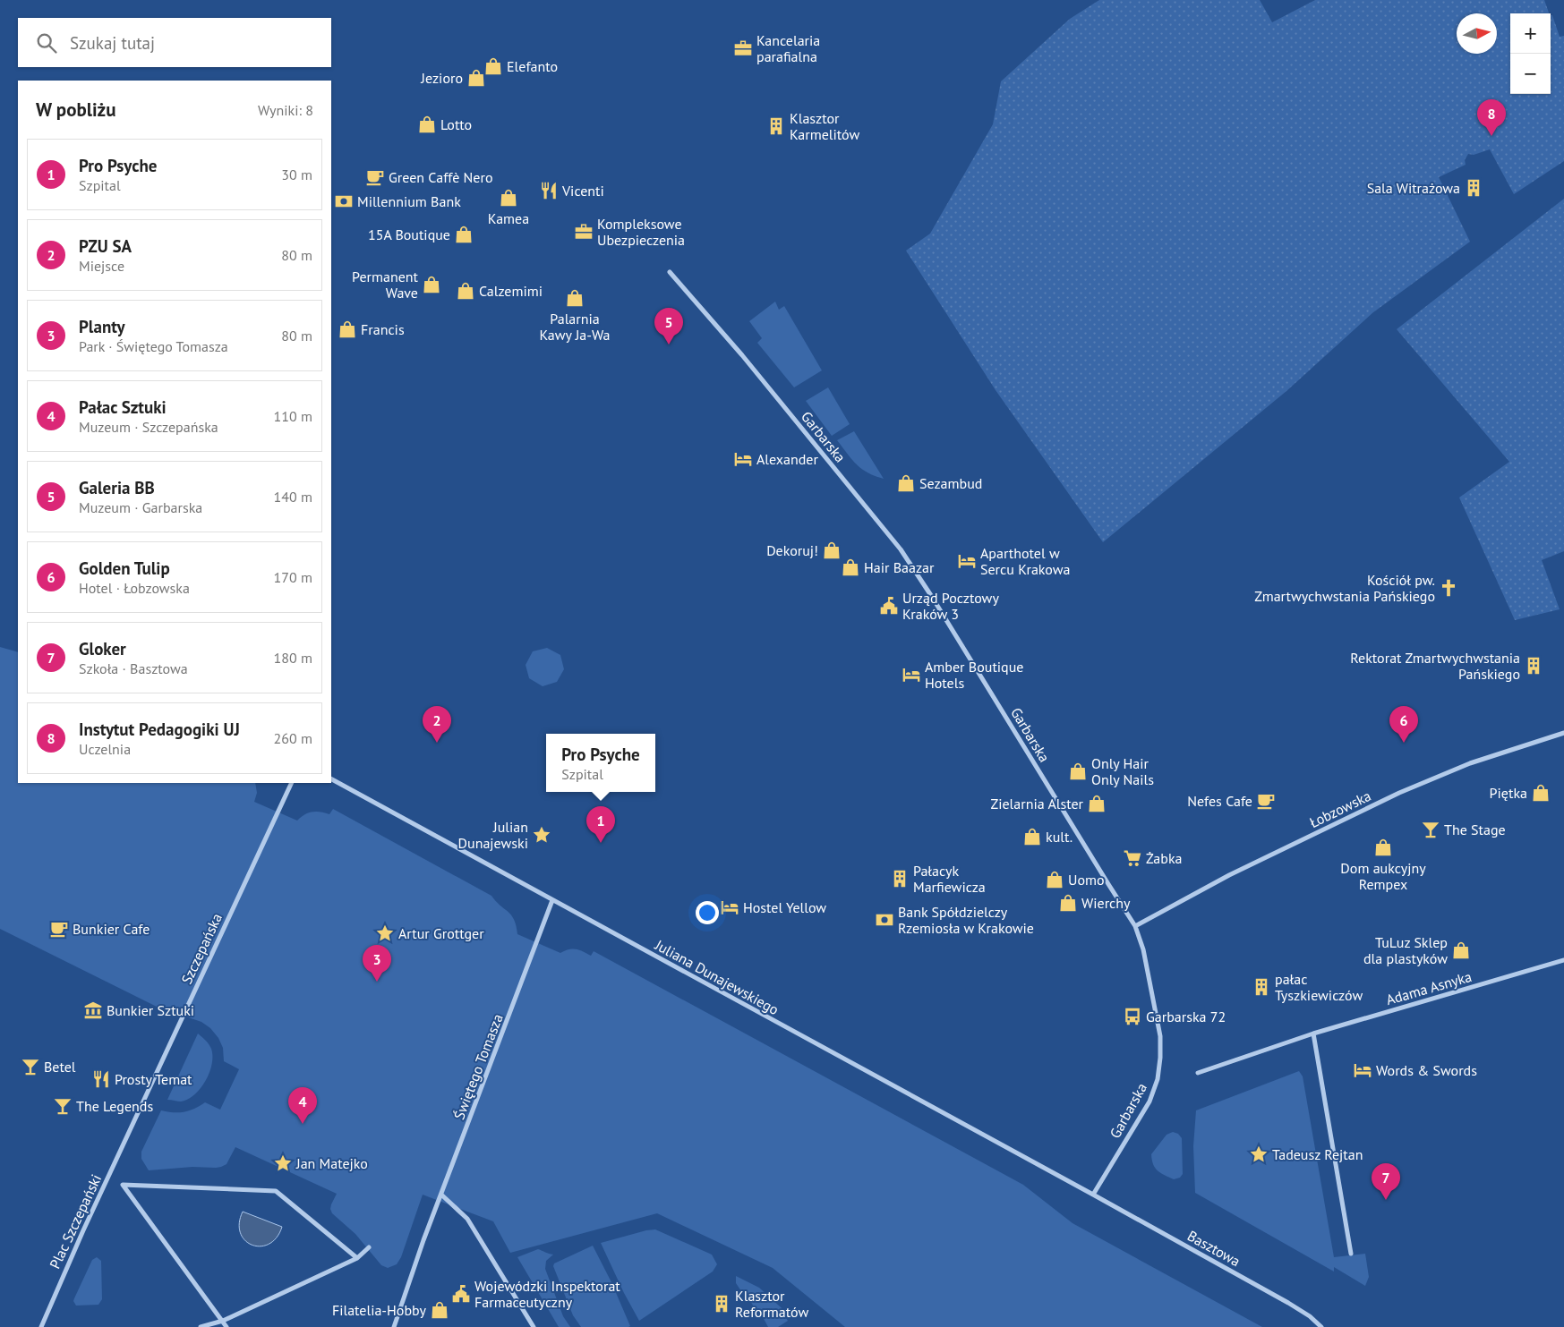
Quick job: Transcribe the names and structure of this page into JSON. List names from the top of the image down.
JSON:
{
  "streets": {
    "street": [
      "Garbarska",
      "Łobzowska",
      "Szczepańska",
      "Juliana Dunajewskiego",
      "Adama Asnyka",
      "Świętego Tomasza",
      "Plac Szczepański",
      "Basztowa"
    ]
  },
  "crossings": [
    ["Garbarska", "Łobzowska"],
    ["Garbarska", "Juliana Dunajewskiego"],
    ["Garbarska", "Basztowa"],
    ["Szczepańska", "Plac Szczepański"],
    ["Juliana Dunajewskiego", "Świętego Tomasza"],
    ["Juliana Dunajewskiego", "Basztowa"]
  ],
  "places": {
    "office": ["Kancelaria parafialna", "Kompleksowe Ubezpieczenia"],
    "shop": [
      "Elefanto",
      "Jezioro",
      "Lotto",
      "Kamea",
      "15A Boutique",
      "Permanent Wave",
      "Calzemimi",
      "Palarnia Kawy Ja-Wa",
      "Francis",
      "Sezambud",
      "Dekoruj!",
      "Hair Baazar",
      "Only Hair Only Nails",
      "Piętka",
      "Zielarnia Alster",
      "kult.",
      "Dom aukcyjny Rempex",
      "Uomo",
      "Wierchy",
      "TuLuz Sklep dla plastyków",
      "Filatelia-Hobby"
    ],
    "building": [
      "Klasztor Karmelitów",
      "Sala Witrażowa",
      "Rektorat Zmartwychwstania Pańskiego",
      "Pałacyk Marfiewicza",
      "pałac Tyszkiewiczów",
      "Klasztor Reformatów"
    ],
    "cafe": ["Green Caffè Nero", "Nefes Cafe", "Bunkier Cafe"],
    "restaurant": ["Vicenti", "Prosty Temat"],
    "bank": ["Millennium Bank", "Bank Spółdzielczy Rzemiosła w Krakowie"],
    "hotel": [
      "Alexander",
      "Aparthotel w Sercu Krakowa",
      "Amber Boutique Hotels",
      "Hostel Yellow",
      "Words & Swords"
    ],
    "church": ["Kościół pw. Zmartwychwstania Pańskiego"],
    "public building": ["Urząd Pocztowy Kraków 3", "Wojewódzki Inspektorat Farmaceutyczny"],
    "bar": ["The Stage", "Betel", "The Legends"],
    "place": [
      "Julian Dunajewski",
      "Artur Grottger",
      "Tadeusz Rejtan",
      "Jan Matejko"
    ],
    "supermarket": ["Żabka"],
    "museum": ["Bunkier Sztuki"],
    "bus stop": ["Garbarska 72"]
  },
  "north": "right",
  "page": {
    "map_buttons": ["+", "−"],
    "search": "Szukaj tutaj",
    "heading": ["W pobliżu", "Wyniki: 8"],
    "pins": [
      "8",
      "5",
      "2",
      "6",
      "1",
      "3",
      "4",
      "7"
    ],
    "list": [
      {
        "mark": "1",
        "name": "Pro Psyche",
        "note": "Szpital",
        "value": "30 m"
      },
      {
        "mark": "2",
        "name": "PZU SA",
        "note": "Miejsce",
        "value": "80 m"
      },
      {
        "mark": "3",
        "name": "Planty",
        "note": "Park · Świętego Tomasza",
        "value": "80 m"
      },
      {
        "mark": "4",
        "name": "Pałac Sztuki",
        "note": "Muzeum · Szczepańska",
        "value": "110 m"
      },
      {
        "mark": "5",
        "name": "Galeria BB",
        "note": "Muzeum · Garbarska",
        "value": "140 m"
      },
      {
        "mark": "6",
        "name": "Golden Tulip",
        "note": "Hotel · Łobzowska",
        "value": "170 m"
      },
      {
        "mark": "7",
        "name": "Gloker",
        "note": "Szkoła · Basztowa",
        "value": "180 m"
      },
      {
        "mark": "8",
        "name": "Instytut Pedagogiki UJ",
        "note": "Uczelnia",
        "value": "260 m"
      }
    ],
    "popup": ["Pro Psyche", "Szpital"]
  }
}
